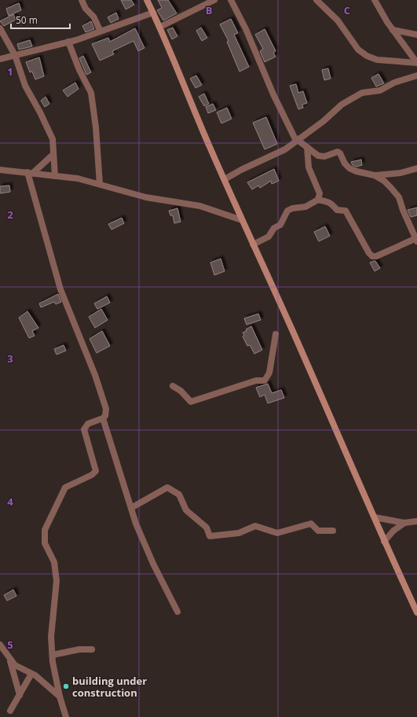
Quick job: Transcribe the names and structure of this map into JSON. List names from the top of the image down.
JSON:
{
  "places": ["building under construction"],
  "scale_bar": "50 m",
  "grid": {
    "columns": ["B", "C"],
    "rows": [
      "1",
      "2",
      "3",
      "4",
      "5"
    ]
  }
}
